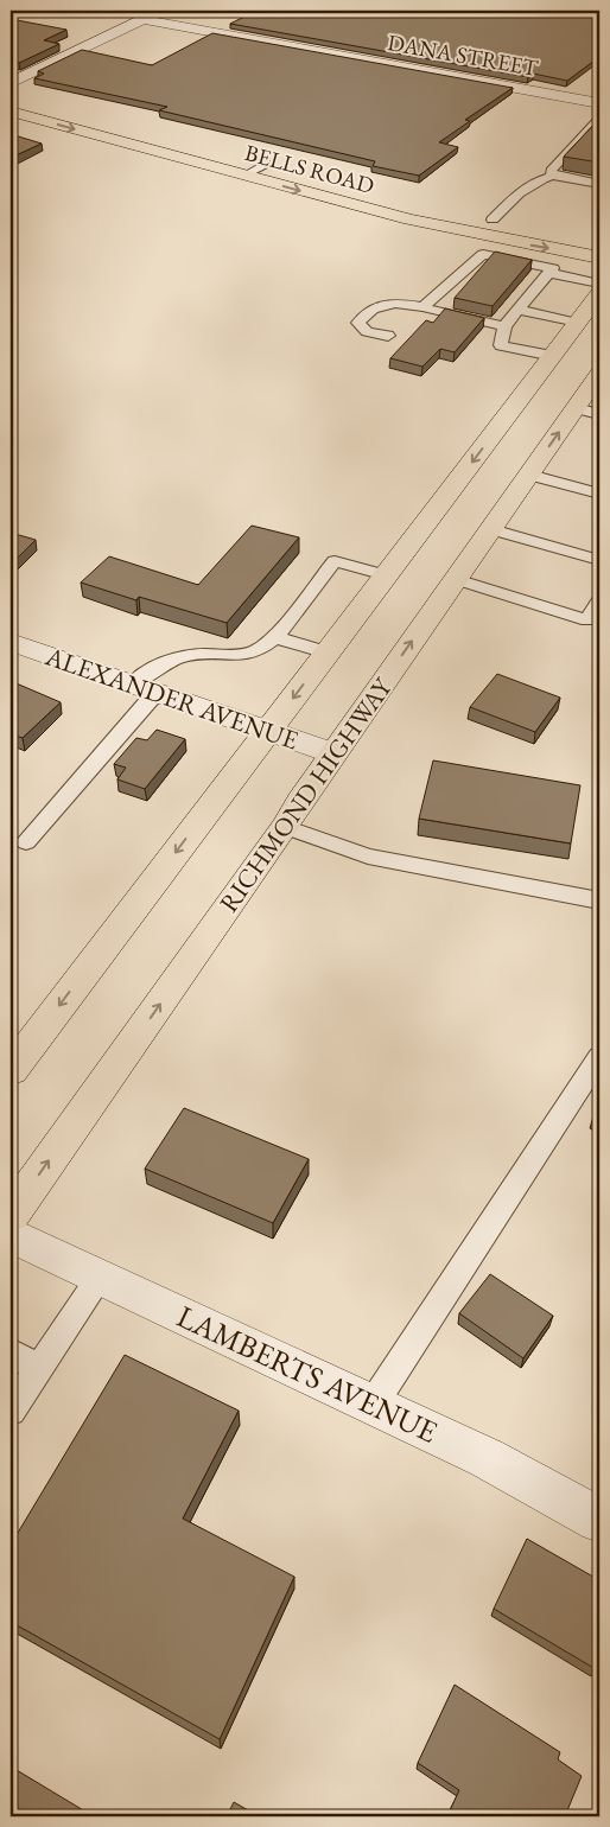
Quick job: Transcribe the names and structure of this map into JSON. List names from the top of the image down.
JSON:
{
  "streets": {
    "main road": ["BELLS ROAD", "RICHMOND HIGHWAY"],
    "street": ["DANA STREET", "ALEXANDER AVENUE", "LAMBERTS AVENUE"]
  },
  "crossings": [
    ["ALEXANDER AVENUE", "RICHMOND HIGHWAY"]
  ]
}
